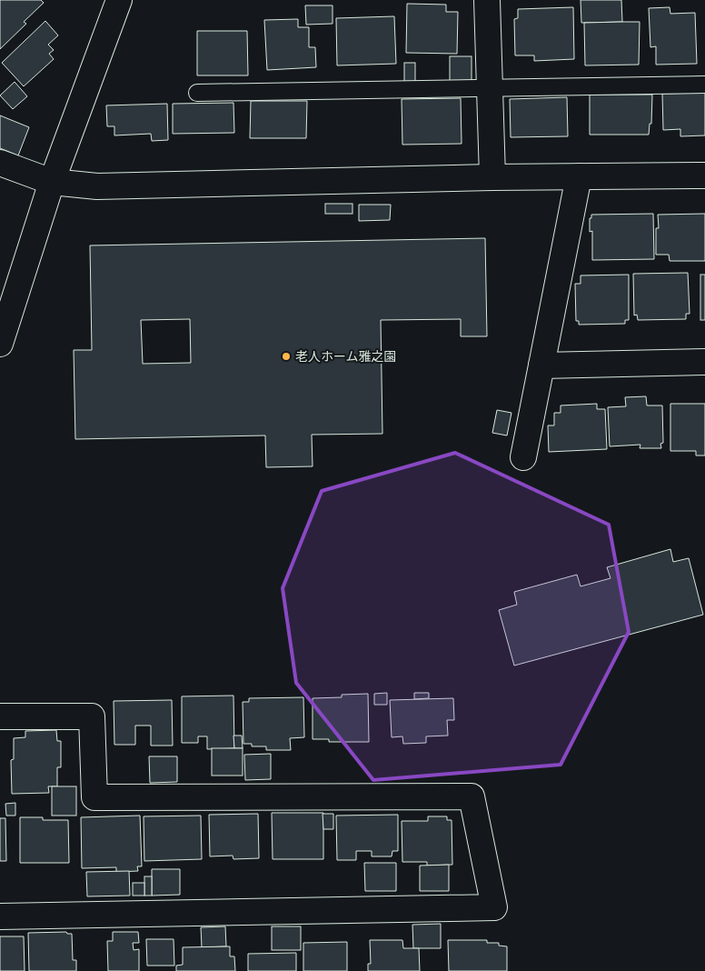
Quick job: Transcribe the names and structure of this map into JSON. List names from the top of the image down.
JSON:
{
  "places": ["老人ホーム雅之園"]
}
